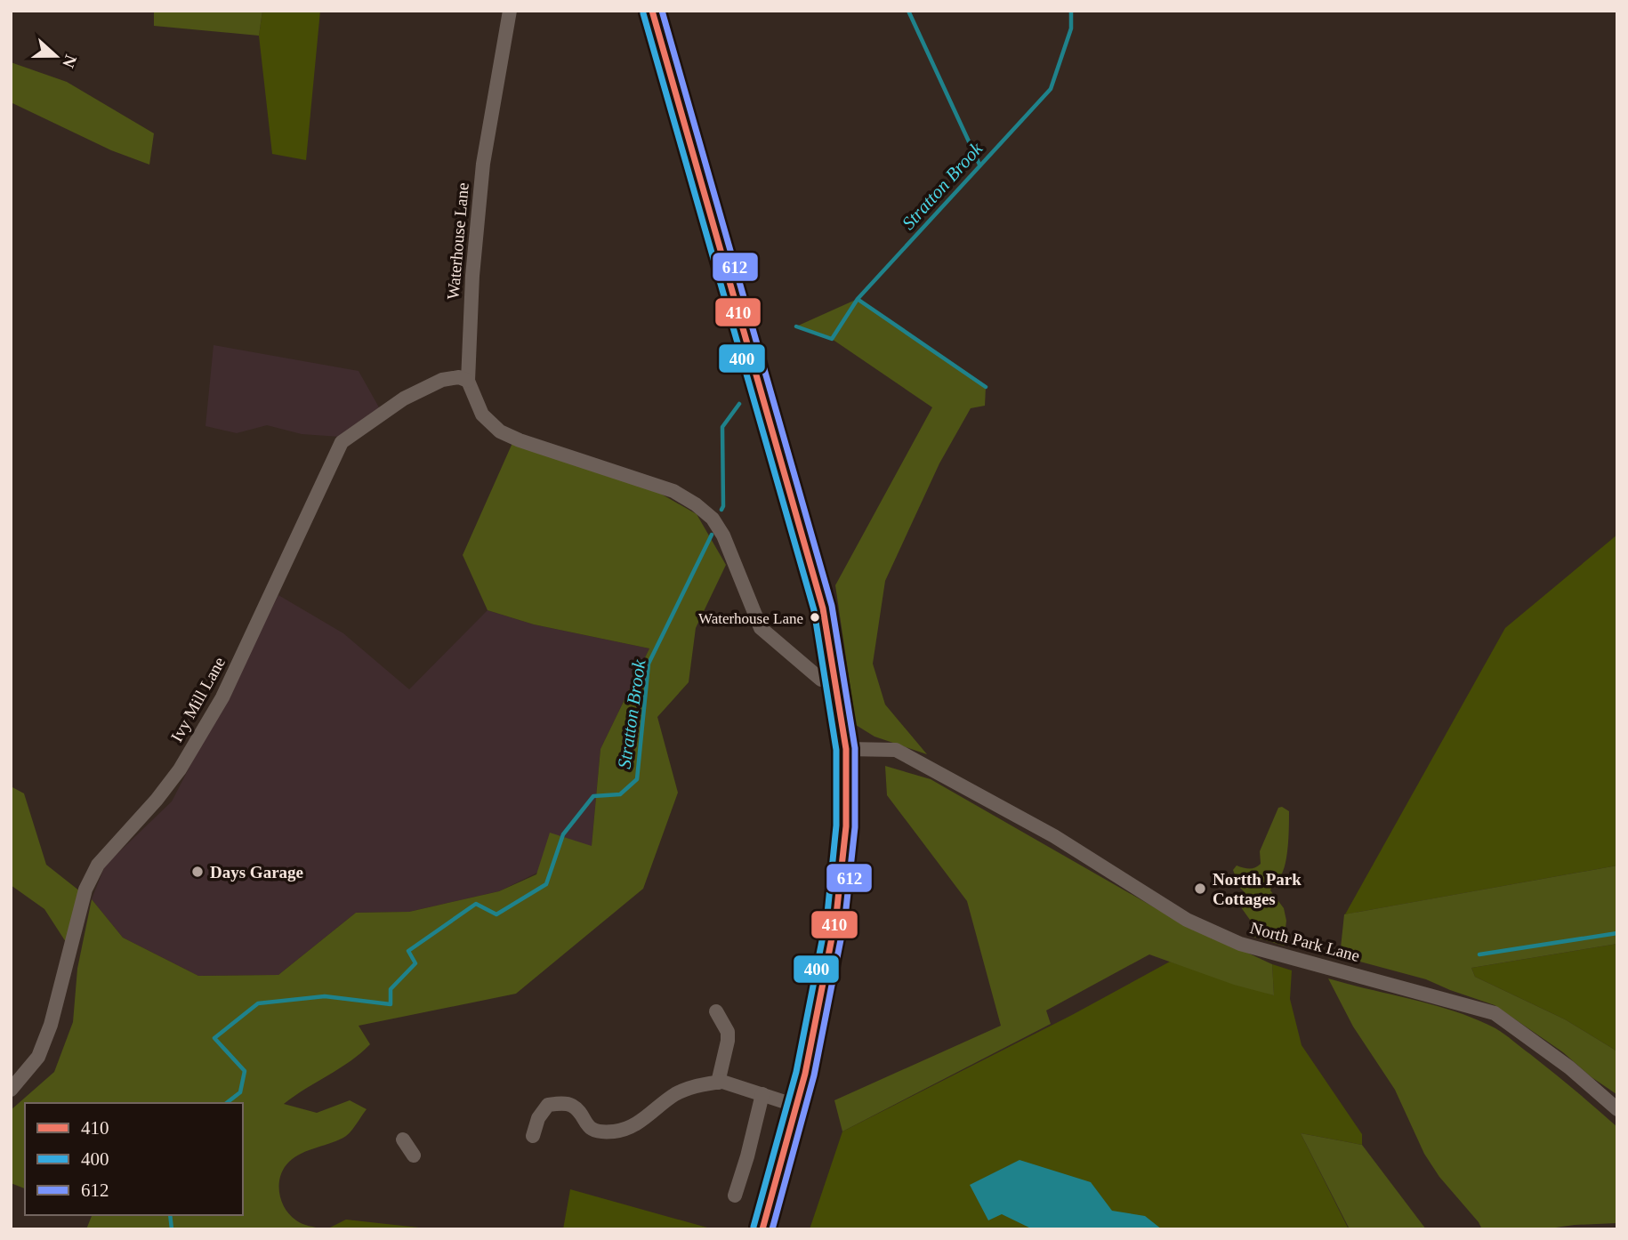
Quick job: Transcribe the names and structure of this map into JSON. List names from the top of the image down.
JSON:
{
  "streets": {
    "street": ["Waterhouse Lane", "Ivy Mill Lane", "North Park Lane"]
  },
  "crossings": [
    ["Waterhouse Lane", "Ivy Mill Lane"]
  ],
  "water": ["Stratton Brook"],
  "places": ["Waterhouse Lane", "Days Garage", "Nortth Park Cottages"],
  "lines": ["transit line 410", "transit line 612", "transit line 400"],
  "legend": ["410", "400", "612"],
  "north": "right"
}
